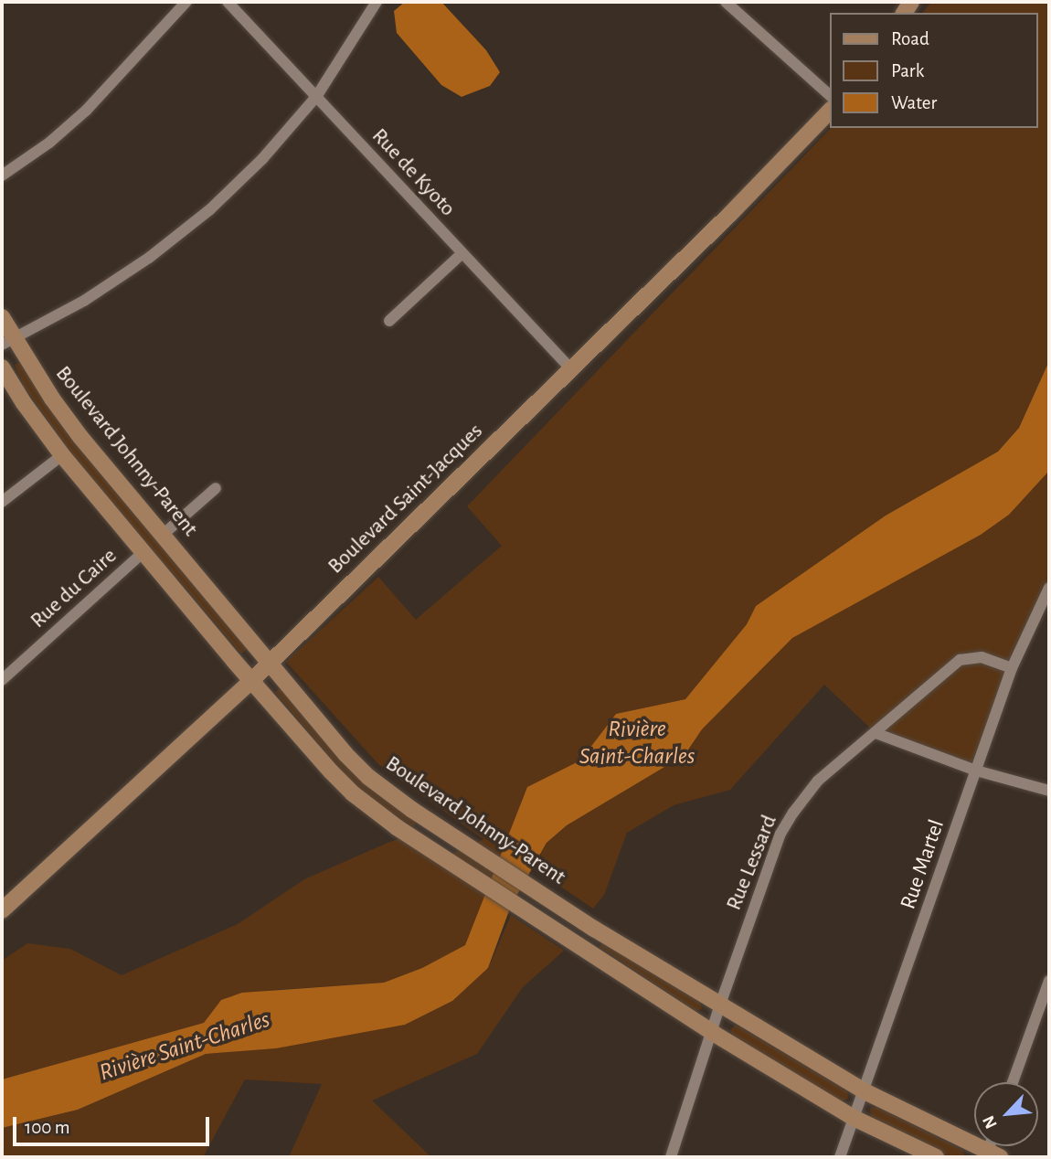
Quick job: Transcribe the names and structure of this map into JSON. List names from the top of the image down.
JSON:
{
  "streets": {
    "street": [
      "Rue de Kyoto",
      "Boulevard Johnny-Parent",
      "Boulevard Saint-Jacques",
      "Rue du Caire",
      "Rue Lessard",
      "Rue Martel"
    ]
  },
  "crossings": [
    ["Rue de Kyoto", "Boulevard Saint-Jacques"],
    ["Boulevard Johnny-Parent", "Boulevard Saint-Jacques"],
    ["Boulevard Johnny-Parent", "Rue du Caire"],
    ["Boulevard Johnny-Parent", "Rue Lessard"],
    ["Boulevard Johnny-Parent", "Rue Martel"],
    ["Rue Lessard", "Rue Martel"]
  ],
  "water": ["Rivière Saint-Charles"],
  "legend": ["Road", "Park", "Water"],
  "scale_bar": "100 m",
  "north": "bottom left"
}
